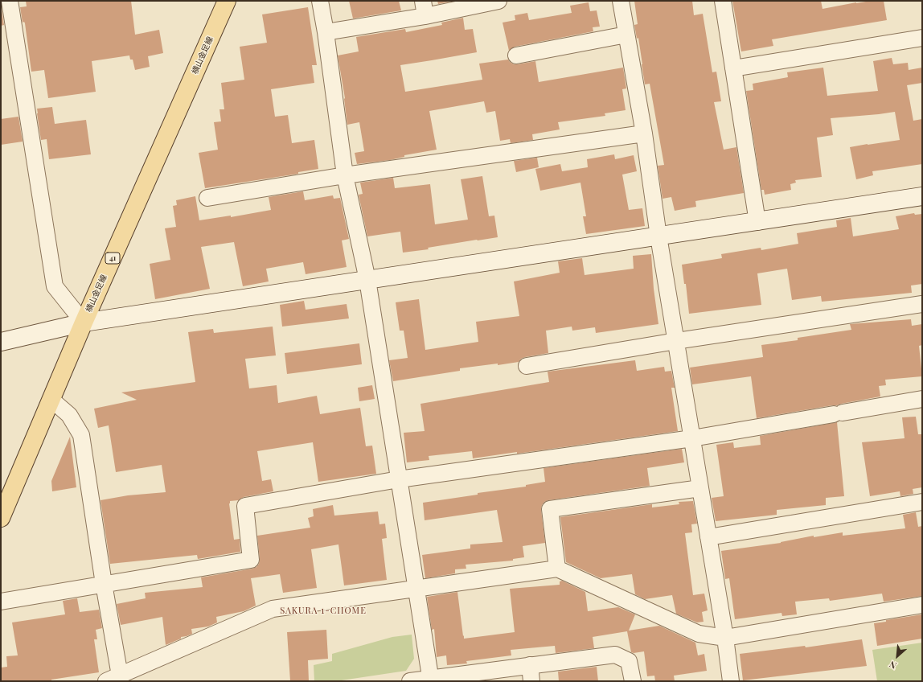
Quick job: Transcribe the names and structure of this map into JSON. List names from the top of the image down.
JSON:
{
  "streets": {
    "main road": ["横山金足線", "41"]
  },
  "districts": ["SAKURA 1-CHOME"],
  "north": "bottom left"
}
